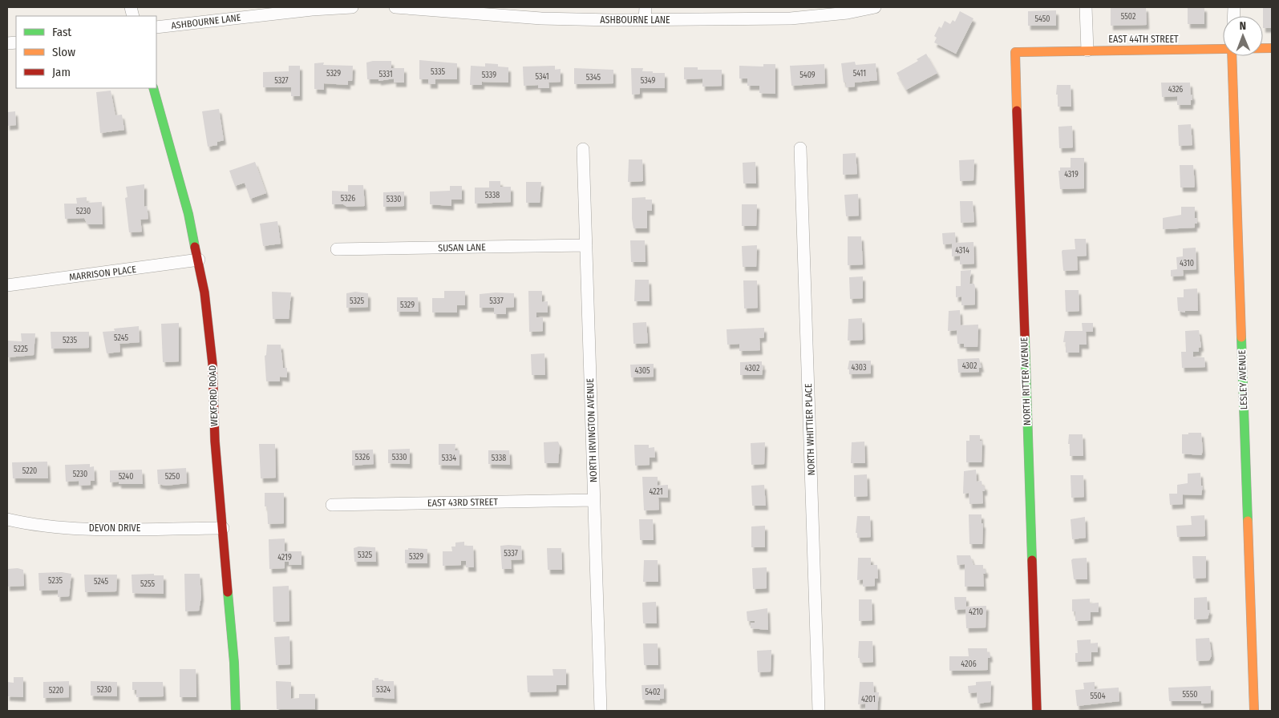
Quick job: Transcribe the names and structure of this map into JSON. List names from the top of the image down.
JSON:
{
  "streets": {
    "street": [
      "ASHBOURNE LANE",
      "EAST 44TH STREET",
      "SUSAN LANE",
      "MARRISON PLACE",
      "LESLEY AVENUE",
      "NORTH RITTER AVENUE",
      "WEXFORD ROAD",
      "NORTH WHITTIER PLACE",
      "NORTH IRVINGTON AVENUE",
      "EAST 43RD STREET",
      "DEVON DRIVE"
    ]
  },
  "crossings": [
    ["EAST 44TH STREET", "NORTH RITTER AVENUE"],
    ["SUSAN LANE", "NORTH IRVINGTON AVENUE"],
    ["MARRISON PLACE", "WEXFORD ROAD"],
    ["WEXFORD ROAD", "DEVON DRIVE"],
    ["NORTH IRVINGTON AVENUE", "EAST 43RD STREET"]
  ],
  "house_numbers": [
    "5502",
    "5450",
    "5335",
    "5329",
    "5411",
    "5331",
    "5339",
    "5409",
    "5341",
    "5345",
    "5327",
    "5349",
    "4326",
    "4319",
    "5338",
    "5326",
    "5330",
    "5230",
    "4314",
    "4310",
    "5325",
    "5337",
    "5329",
    "5245",
    "5235",
    "5225",
    "4302",
    "4303",
    "4302",
    "4305",
    "5326",
    "5330",
    "5334",
    "5338",
    "5220",
    "5230",
    "5240",
    "5250",
    "4221",
    "5337",
    "5325",
    "5329",
    "4219",
    "5235",
    "5245",
    "5255",
    "4210",
    "4206",
    "5230",
    "5324",
    "5220",
    "5402",
    "5550",
    "5504",
    "4201"
  ],
  "legend": ["Fast", "Slow", "Jam"],
  "north": "top"
}
